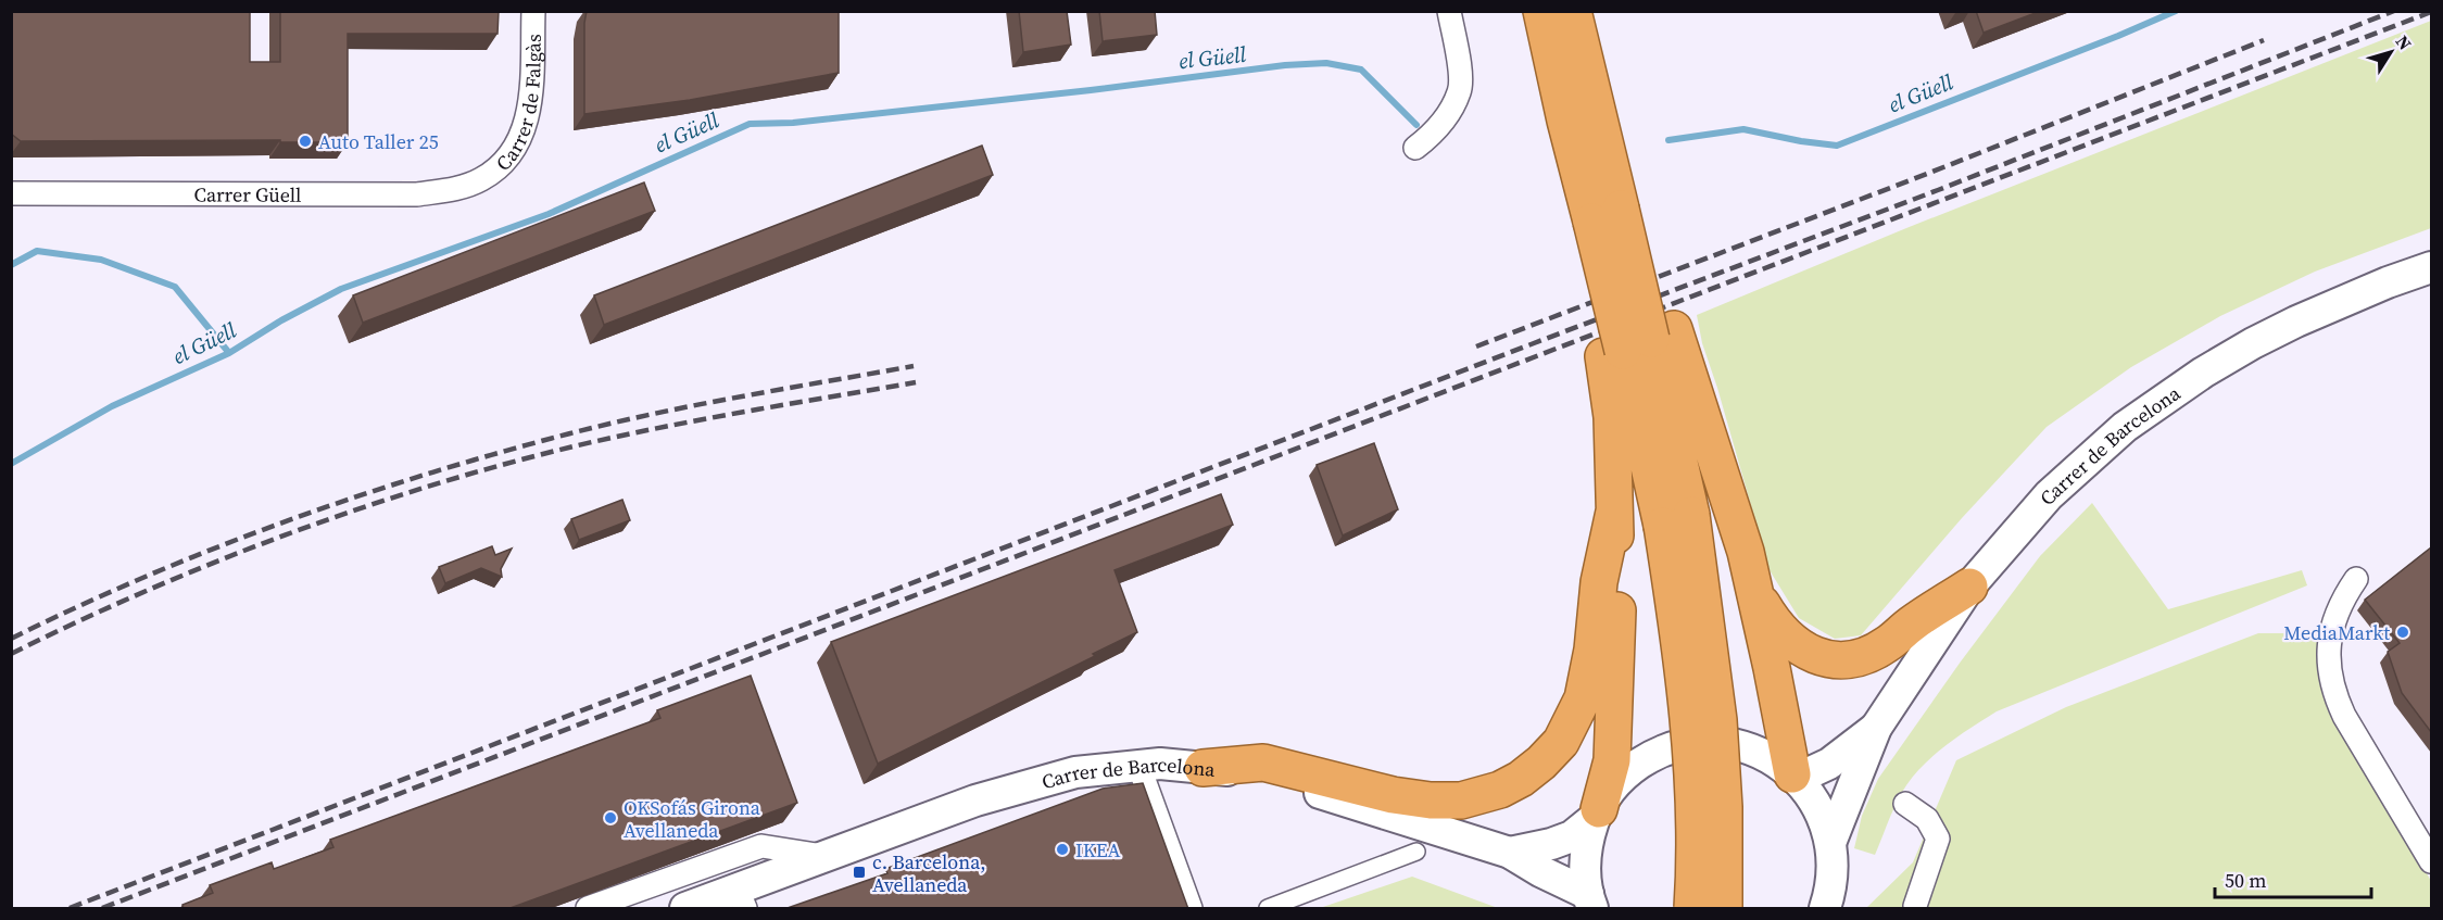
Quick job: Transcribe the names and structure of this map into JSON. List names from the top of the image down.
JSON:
{
  "streets": {
    "main road": ["Carrer de Barcelona"],
    "street": ["Carrer de Falgàs", "Carrer Güell"]
  },
  "crossings": [
    ["Carrer de Falgàs", "Carrer Güell"]
  ],
  "water": ["el Güell"],
  "places": {
    "other": [
      "Auto Taller 25",
      "MediaMarkt",
      "OKSofás Girona Avellaneda",
      "IKEA"
    ],
    "transit": ["c. Barcelona, Avellaneda"]
  },
  "scale_bar": "50 m",
  "north": "top right"
}
